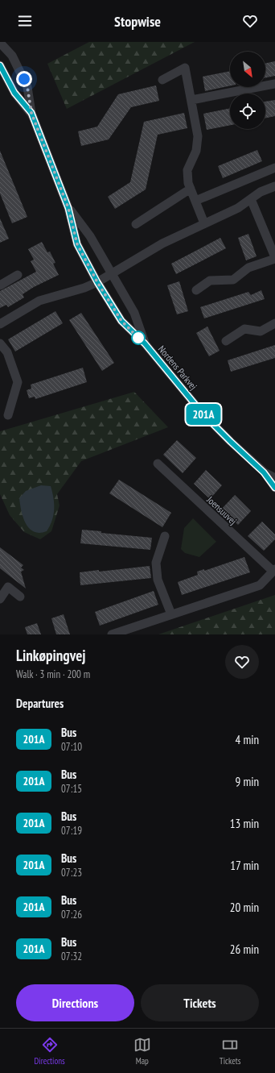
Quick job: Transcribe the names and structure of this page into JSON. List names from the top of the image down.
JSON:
{
  "streets": {
    "street": ["Nordens Parkvej", "Joensuuvej"]
  },
  "lines": ["bus line 201A"],
  "north": "bottom right",
  "page": {
    "header": "Stopwise",
    "on_map": "201A",
    "heading": [
      ["Linkøpingvej", "Walk · 3 min · 200 m"],
      "Departures"
    ],
    "list": [
      {
        "mark": "201A",
        "name": "Bus",
        "note": "07:10",
        "value": "4 min"
      },
      {
        "mark": "201A",
        "name": "Bus",
        "note": "07:15",
        "value": "9 min"
      },
      {
        "mark": "201A",
        "name": "Bus",
        "note": "07:19",
        "value": "13 min"
      },
      {
        "mark": "201A",
        "name": "Bus",
        "note": "07:23",
        "value": "17 min"
      },
      {
        "mark": "201A",
        "name": "Bus",
        "note": "07:26",
        "value": "20 min"
      },
      {
        "mark": "201A",
        "name": "Bus",
        "note": "07:32",
        "value": "26 min"
      }
    ],
    "buttons": ["Directions", "Tickets"],
    "tabs": ["Directions", "Map", "Tickets"]
  }
}
